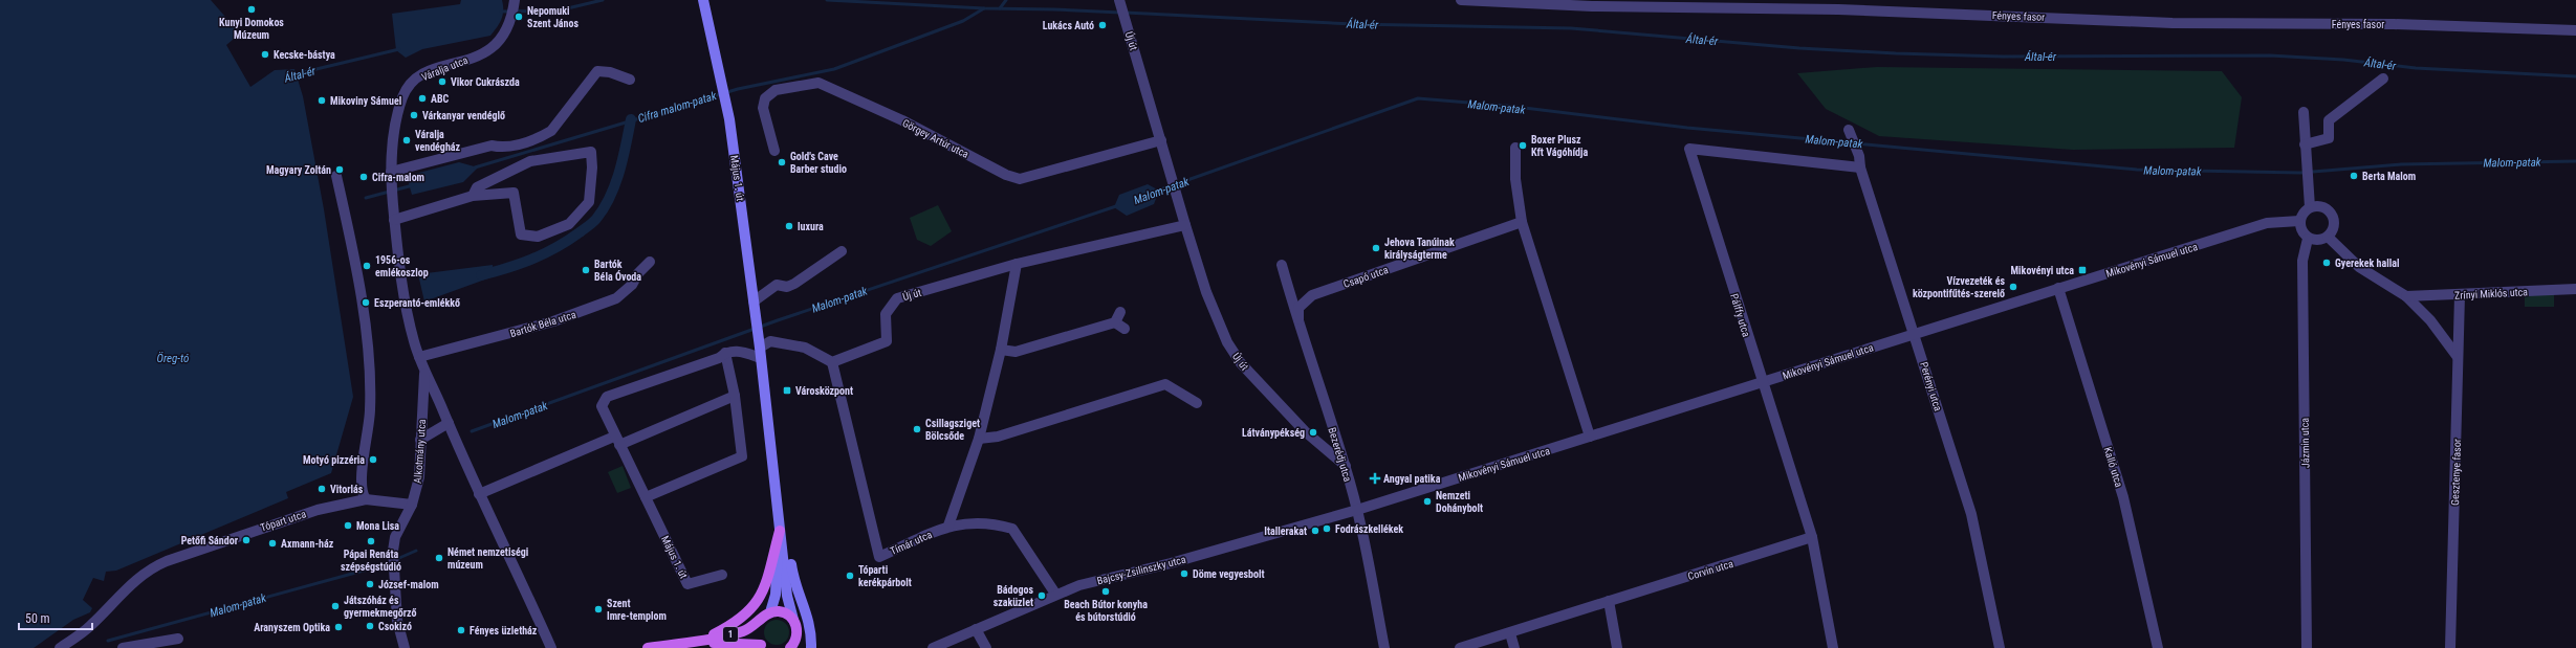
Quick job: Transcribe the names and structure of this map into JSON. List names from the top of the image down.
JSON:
{
  "streets": {
    "main road": ["Május 1. út", "1"],
    "street": [
      "Fényes fasor",
      "Új út",
      "Váralja utca",
      "Görgey Artúr utca",
      "Mikovényi Sámuel utca",
      "Csapó utca",
      "Zrínyi Miklós utca",
      "Pálffy utca",
      "Bartók Béla utca",
      "Perényi utca",
      "Jázmin utca",
      "Alkotmány utca",
      "Bezerédj utca",
      "Kalló utca",
      "Gesztenye fasor",
      "Tópart utca",
      "Tímár utca",
      "Bajcsy-Zsilinszky utca",
      "Corvin utca"
    ]
  },
  "crossings": [
    ["Új út", "Görgey Artúr utca"],
    ["Új út", "Bezerédj utca"],
    ["Új út", "Tímár utca"],
    ["Május 1. út", "1"],
    ["Mikovényi Sámuel utca", "Pálffy utca"],
    ["Mikovényi Sámuel utca", "Perényi utca"],
    ["Mikovényi Sámuel utca", "Jázmin utca"],
    ["Mikovényi Sámuel utca", "Bezerédj utca"],
    ["Mikovényi Sámuel utca", "Kalló utca"],
    ["Mikovényi Sámuel utca", "Bajcsy-Zsilinszky utca"],
    ["Csapó utca", "Bezerédj utca"],
    ["Zrínyi Miklós utca", "Gesztenye fasor"],
    ["Pálffy utca", "Perényi utca"],
    ["Pálffy utca", "Corvin utca"],
    ["Alkotmány utca", "Tópart utca"],
    ["Bezerédj utca", "Bajcsy-Zsilinszky utca"],
    ["Tímár utca", "Bajcsy-Zsilinszky utca"]
  ],
  "water": [
    "Által-ér",
    "Cifra malom-patak",
    "Malom-patak",
    "Öreg-tó"
  ],
  "places": {
    "other": [
      "Kunyi Domokos Múzeum",
      "Nepomuki Szent János",
      "Lukács Autó",
      "Kecske-bástya",
      "Vikor Cukrászda",
      "ABC",
      "Mikoviny Sámuel",
      "Várkanyar vendéglő",
      "Váralja vendégház",
      "Boxer Plusz Kft Vágóhídja",
      "Gold's Cave Barber studio",
      "Magyary Zoltán",
      "Berta Malom",
      "Cifra-malom",
      "luxura",
      "Jehova Tanúinak királyságterme",
      "Gyerekek hallal",
      "1956-os emlékoszlop",
      "Bartók Béla Óvoda",
      "Vízvezeték és központifűtés-szerelő",
      "Eszperantó-emlékkő",
      "Csillagsziget Bölcsőde",
      "Látványpékség",
      "Motyó pizzéria",
      "Vitorlás",
      "Nemzeti Dohánybolt",
      "Mona Lisa",
      "Fodrászkellékek",
      "Itallerakat",
      "Petőfi Sándor",
      "Pápai Renáta szépségstúdió",
      "Axmann-ház",
      "Német nemzetiségi múzeum",
      "Döme vegyesbolt",
      "Tóparti kerékpárbolt",
      "József-malom",
      "Beach Bútor konyha és bútorstúdió",
      "Bádogos szaküzlet",
      "Játszóház és gyermekmegőrző",
      "Szent Imre-templom",
      "Csokizó",
      "Aranyszem Optika",
      "Fényes üzletház"
    ],
    "transit": ["Mikovényi utca", "Városközpont"],
    "health": ["Angyal patika"]
  },
  "scale_bar": "50 m"
}
